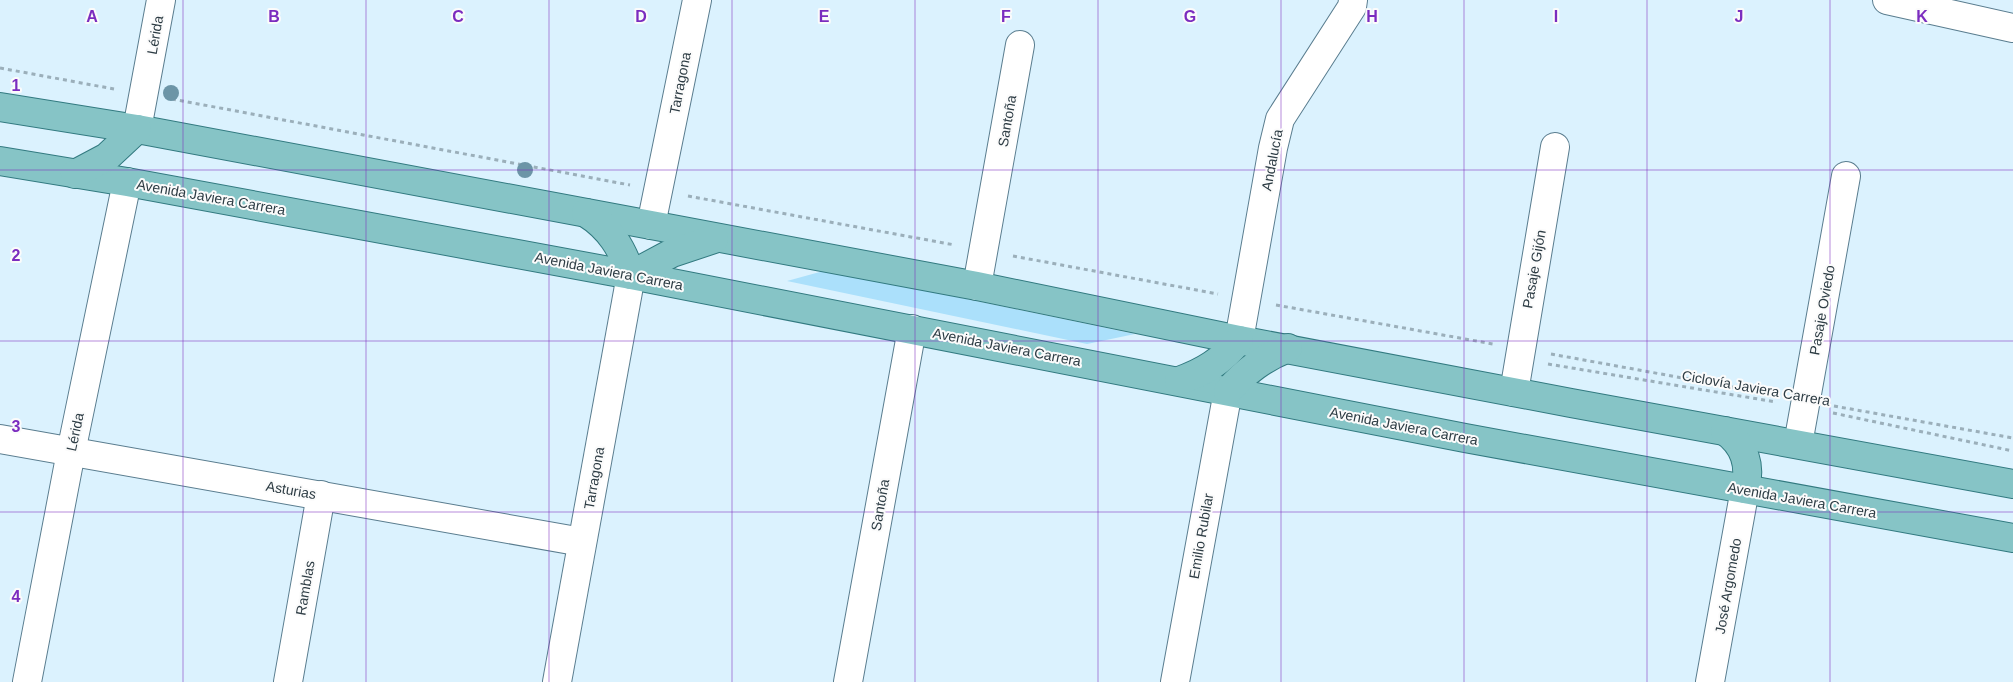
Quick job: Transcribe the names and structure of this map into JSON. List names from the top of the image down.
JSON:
{
  "streets": {
    "main road": ["Avenida Javiera Carrera"],
    "street": [
      "Lérida",
      "Tarragona",
      "Santoña",
      "Andalucía",
      "Pasaje Gijón",
      "Pasaje Oviedo",
      "Asturias",
      "Emilio Rubilar",
      "José Argomedo",
      "Ramblas"
    ],
    "path": ["Ciclovía Javiera Carrera"]
  },
  "crossings": [
    ["Lérida", "Avenida Javiera Carrera"],
    ["Lérida", "Asturias"],
    ["Tarragona", "Avenida Javiera Carrera"],
    ["Tarragona", "Asturias"],
    ["Santoña", "Avenida Javiera Carrera"],
    ["Avenida Javiera Carrera", "Emilio Rubilar"],
    ["Avenida Javiera Carrera", "José Argomedo"],
    ["Pasaje Gijón", "Ciclovía Javiera Carrera"],
    ["Pasaje Oviedo", "Ciclovía Javiera Carrera"],
    ["Asturias", "Ramblas"]
  ],
  "grid": {
    "columns": [
      "A",
      "B",
      "C",
      "D",
      "E",
      "F",
      "G",
      "H",
      "I",
      "J",
      "K"
    ],
    "rows": [
      "1",
      "2",
      "3",
      "4"
    ]
  }
}
